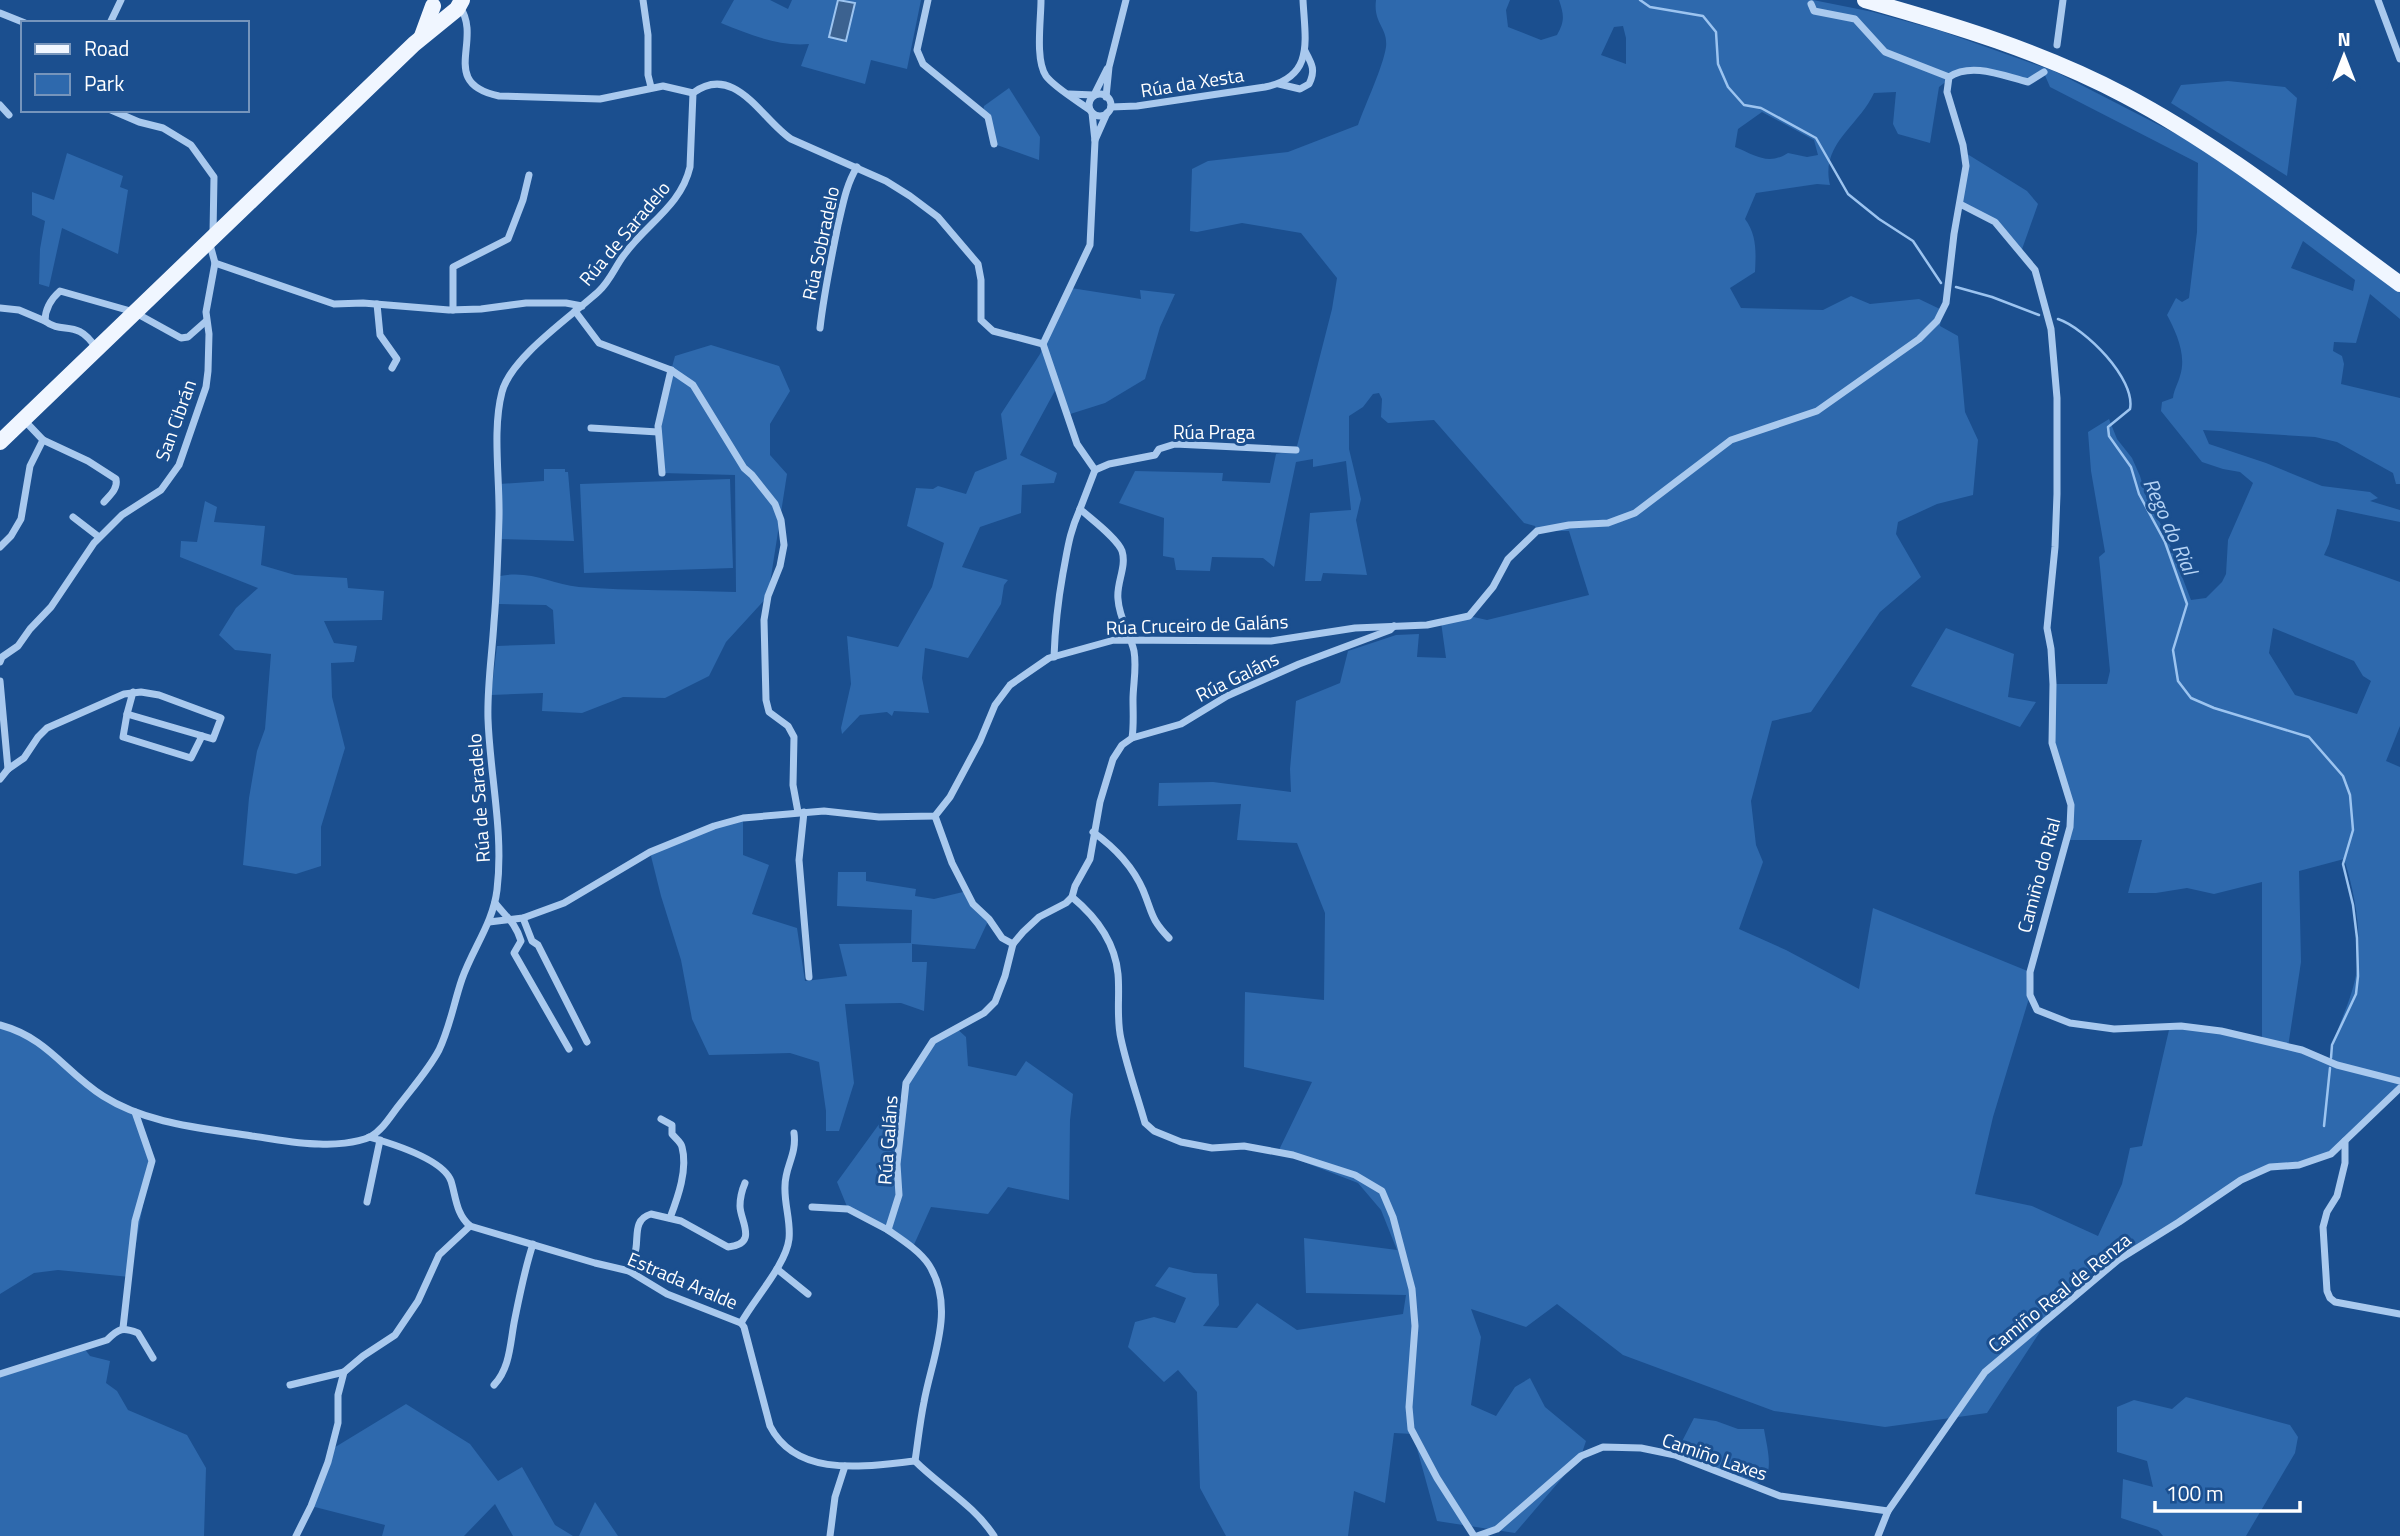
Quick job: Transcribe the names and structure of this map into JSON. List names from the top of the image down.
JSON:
{
  "streets": {
    "street": [
      "Rúa da Xesta",
      "Rúa de Saradelo",
      "Rúa Sobradelo",
      "San Cibrán",
      "Rúa Praga",
      "Rúa Cruceiro de Galáns",
      "Rúa Galáns",
      "Camiño do Rial",
      "Estrada Aralde",
      "Camiño Real de Renza",
      "Camiño Laxes"
    ]
  },
  "crossings": [
    ["Rúa de Saradelo", "Rúa Sobradelo"],
    ["Rúa Cruceiro de Galáns", "Rúa Galáns"],
    ["Camiño Real de Renza", "Camiño Laxes"]
  ],
  "water": ["Rego do Rial"],
  "legend": ["Road", "Park"],
  "scale_bar": "100 m",
  "north": "top"
}
